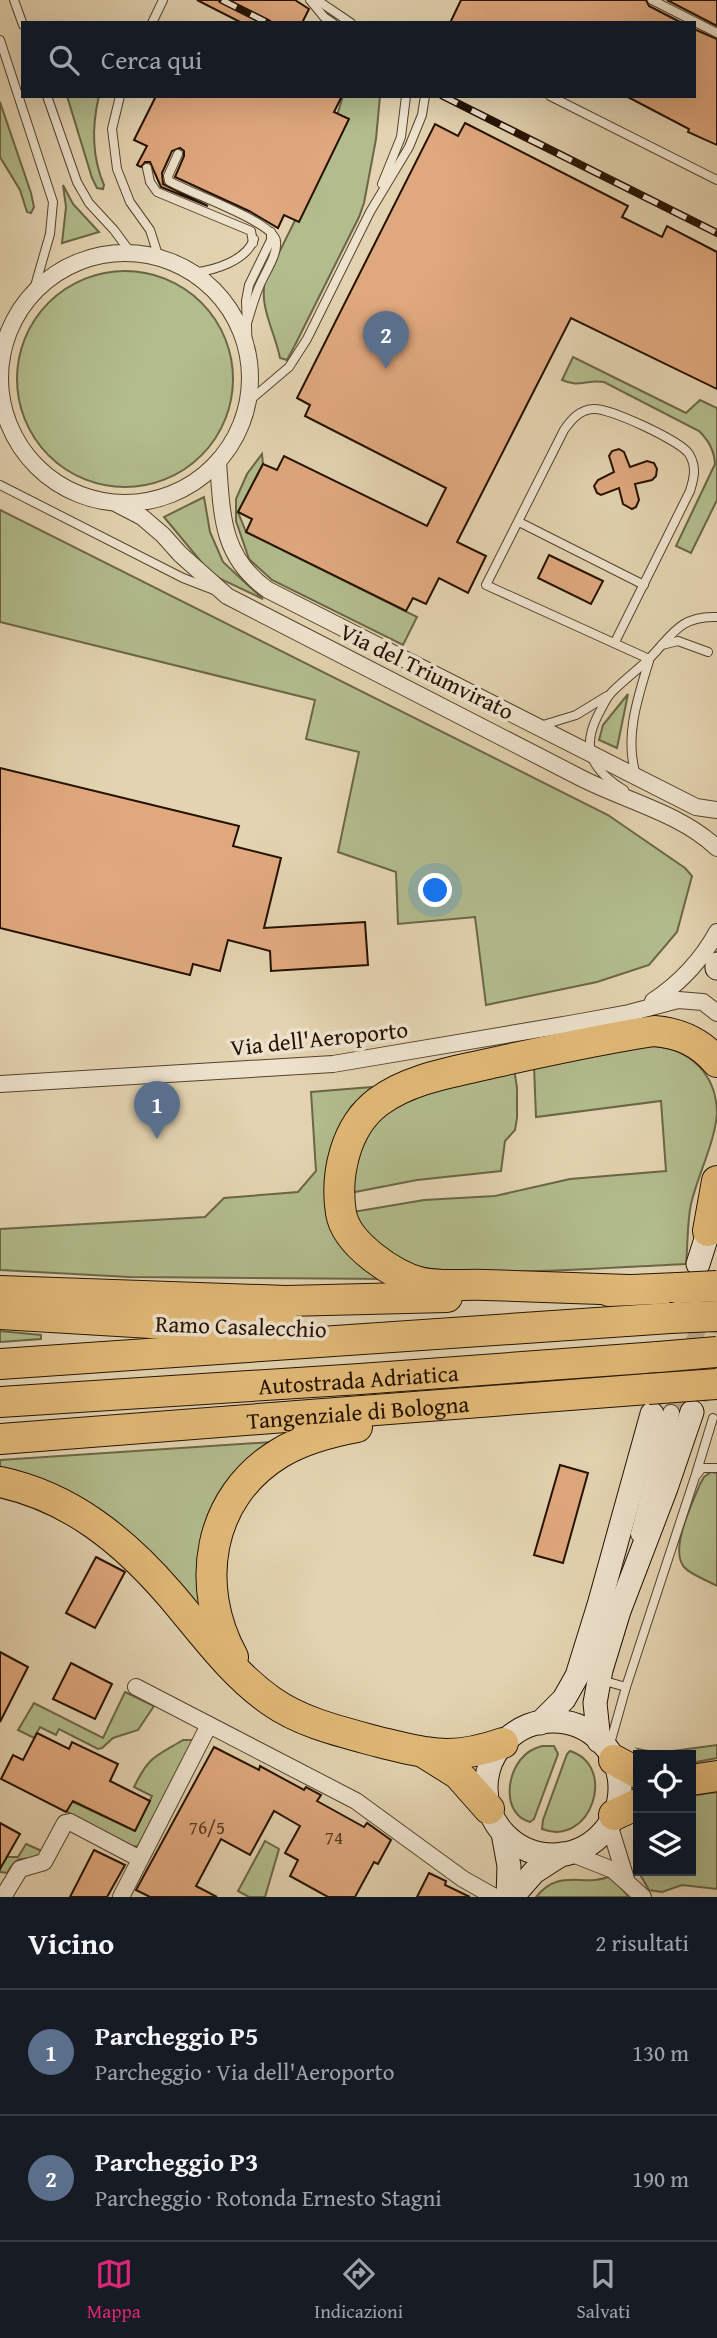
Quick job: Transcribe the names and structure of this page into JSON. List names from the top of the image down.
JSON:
{
  "streets": {
    "highway": ["Ramo Casalecchio", "Autostrada Adriatica", "Tangenziale di Bologna"],
    "street": ["Via del Triumvirato", "Via dell'Aeroporto"]
  },
  "crossings": [
    ["Ramo Casalecchio", "Autostrada Adriatica"]
  ],
  "house_numbers": ["76/5", "74"],
  "page": {
    "search": "Cerca qui",
    "pins": ["2", "1"],
    "heading": ["Vicino", "2 risultati"],
    "list": [
      {
        "mark": "1",
        "name": "Parcheggio P5",
        "note": "Parcheggio · Via dell'Aeroporto",
        "value": "130 m"
      },
      {
        "mark": "2",
        "name": "Parcheggio P3",
        "note": "Parcheggio · Rotonda Ernesto Stagni",
        "value": "190 m"
      }
    ],
    "nav": ["Mappa", "Indicazioni", "Salvati"]
  }
}
